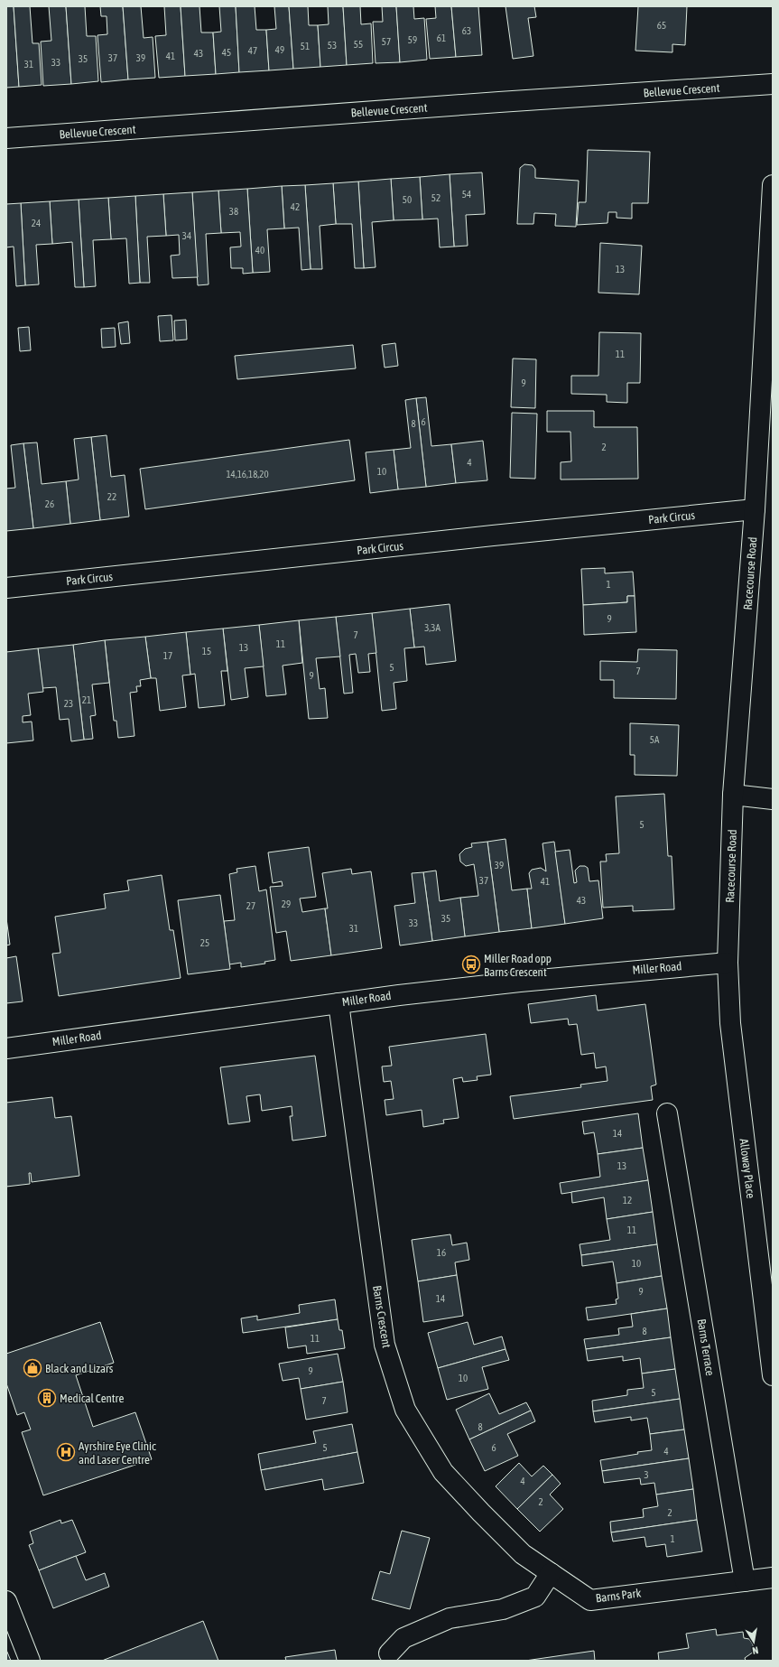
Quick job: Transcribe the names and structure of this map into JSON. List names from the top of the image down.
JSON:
{
  "streets": {
    "street": [
      "Bellevue Crescent",
      "Park Circus",
      "Racecourse Road",
      "Miller Road",
      "Alloway Place",
      "Barns Crescent",
      "Barns Terrace",
      "Barns Park"
    ]
  },
  "crossings": [
    ["Park Circus", "Racecourse Road"],
    ["Racecourse Road", "Miller Road"],
    ["Racecourse Road", "Alloway Place"],
    ["Miller Road", "Alloway Place"],
    ["Miller Road", "Barns Crescent"],
    ["Barns Crescent", "Barns Park"],
    ["Barns Terrace", "Barns Park"]
  ],
  "places": {
    "bus stop": ["Miller Road opp Barns Crescent"],
    "shop": ["Black and Lizars"],
    "building": ["Medical Centre"],
    "hospital": ["Ayrshire Eye Clinic and Laser Centre"]
  },
  "house_numbers": [
    "65",
    "63",
    "61",
    "59",
    "57",
    "55",
    "53",
    "51",
    "49",
    "47",
    "45",
    "43",
    "41",
    "37",
    "39",
    "35",
    "33",
    "31",
    "54",
    "52",
    "50",
    "42",
    "38",
    "24",
    "34",
    "40",
    "13",
    "11",
    "9",
    "6",
    "8",
    "2",
    "4",
    "10",
    "14,16,18,20",
    "22",
    "26",
    "1",
    "9",
    "3,3A",
    "7",
    "11",
    "13",
    "15",
    "17",
    "5",
    "7",
    "9",
    "21",
    "23",
    "5A",
    "5",
    "39",
    "37",
    "41",
    "43",
    "29",
    "27",
    "35",
    "33",
    "31",
    "25",
    "14",
    "13",
    "12",
    "11",
    "16",
    "10",
    "9",
    "14",
    "8",
    "11",
    "9",
    "10",
    "5",
    "7",
    "8",
    "5",
    "6",
    "4",
    "3",
    "4",
    "2",
    "2",
    "1"
  ],
  "north": "bottom"
}
